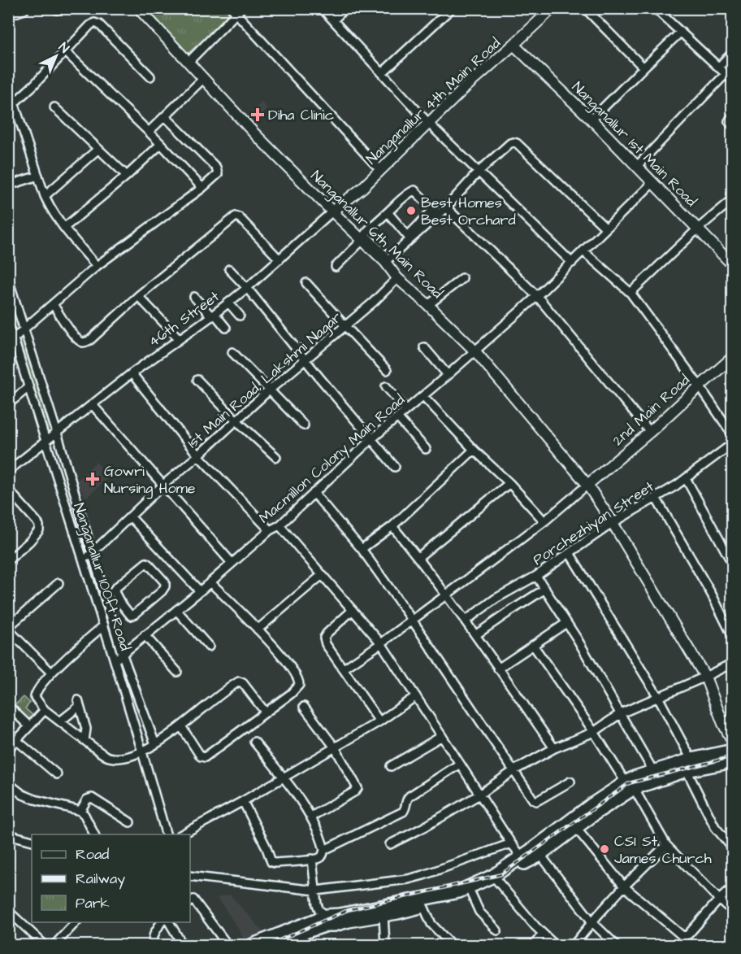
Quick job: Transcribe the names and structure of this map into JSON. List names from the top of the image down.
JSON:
{
  "streets": {
    "street": [
      "Nanganallur 4th Main Road",
      "Nanganallur 1st Main Road",
      "Nanganallur 6th Main Road",
      "46th Street",
      "1st Main Road, Lakshmi Nagar",
      "2nd Main Road",
      "Macmillon Colony Main Road",
      "Porchezhiyan Street",
      "Nanganallur 100ft Road"
    ]
  },
  "crossings": [
    ["Nanganallur 4th Main Road", "Nanganallur 1st Main Road"],
    ["Nanganallur 4th Main Road", "Nanganallur 6th Main Road"],
    ["Nanganallur 4th Main Road", "46th Street"],
    ["Nanganallur 1st Main Road", "Macmillon Colony Main Road"],
    ["Nanganallur 6th Main Road", "46th Street"],
    ["Nanganallur 6th Main Road", "1st Main Road, Lakshmi Nagar"],
    ["Nanganallur 6th Main Road", "2nd Main Road"],
    ["Nanganallur 6th Main Road", "Macmillon Colony Main Road"],
    ["Nanganallur 6th Main Road", "Porchezhiyan Street"],
    ["46th Street", "Nanganallur 100ft Road"],
    ["1st Main Road, Lakshmi Nagar", "Nanganallur 100ft Road"],
    ["Macmillon Colony Main Road", "Nanganallur 100ft Road"]
  ],
  "places": {
    "health": ["Diha Clinic", "Gowri Nursing Home"],
    "other": ["Best Homes Best Orchard", "CSI St. James Church"]
  },
  "legend": ["Road", "Railway", "Park"],
  "north": "top right"
}
